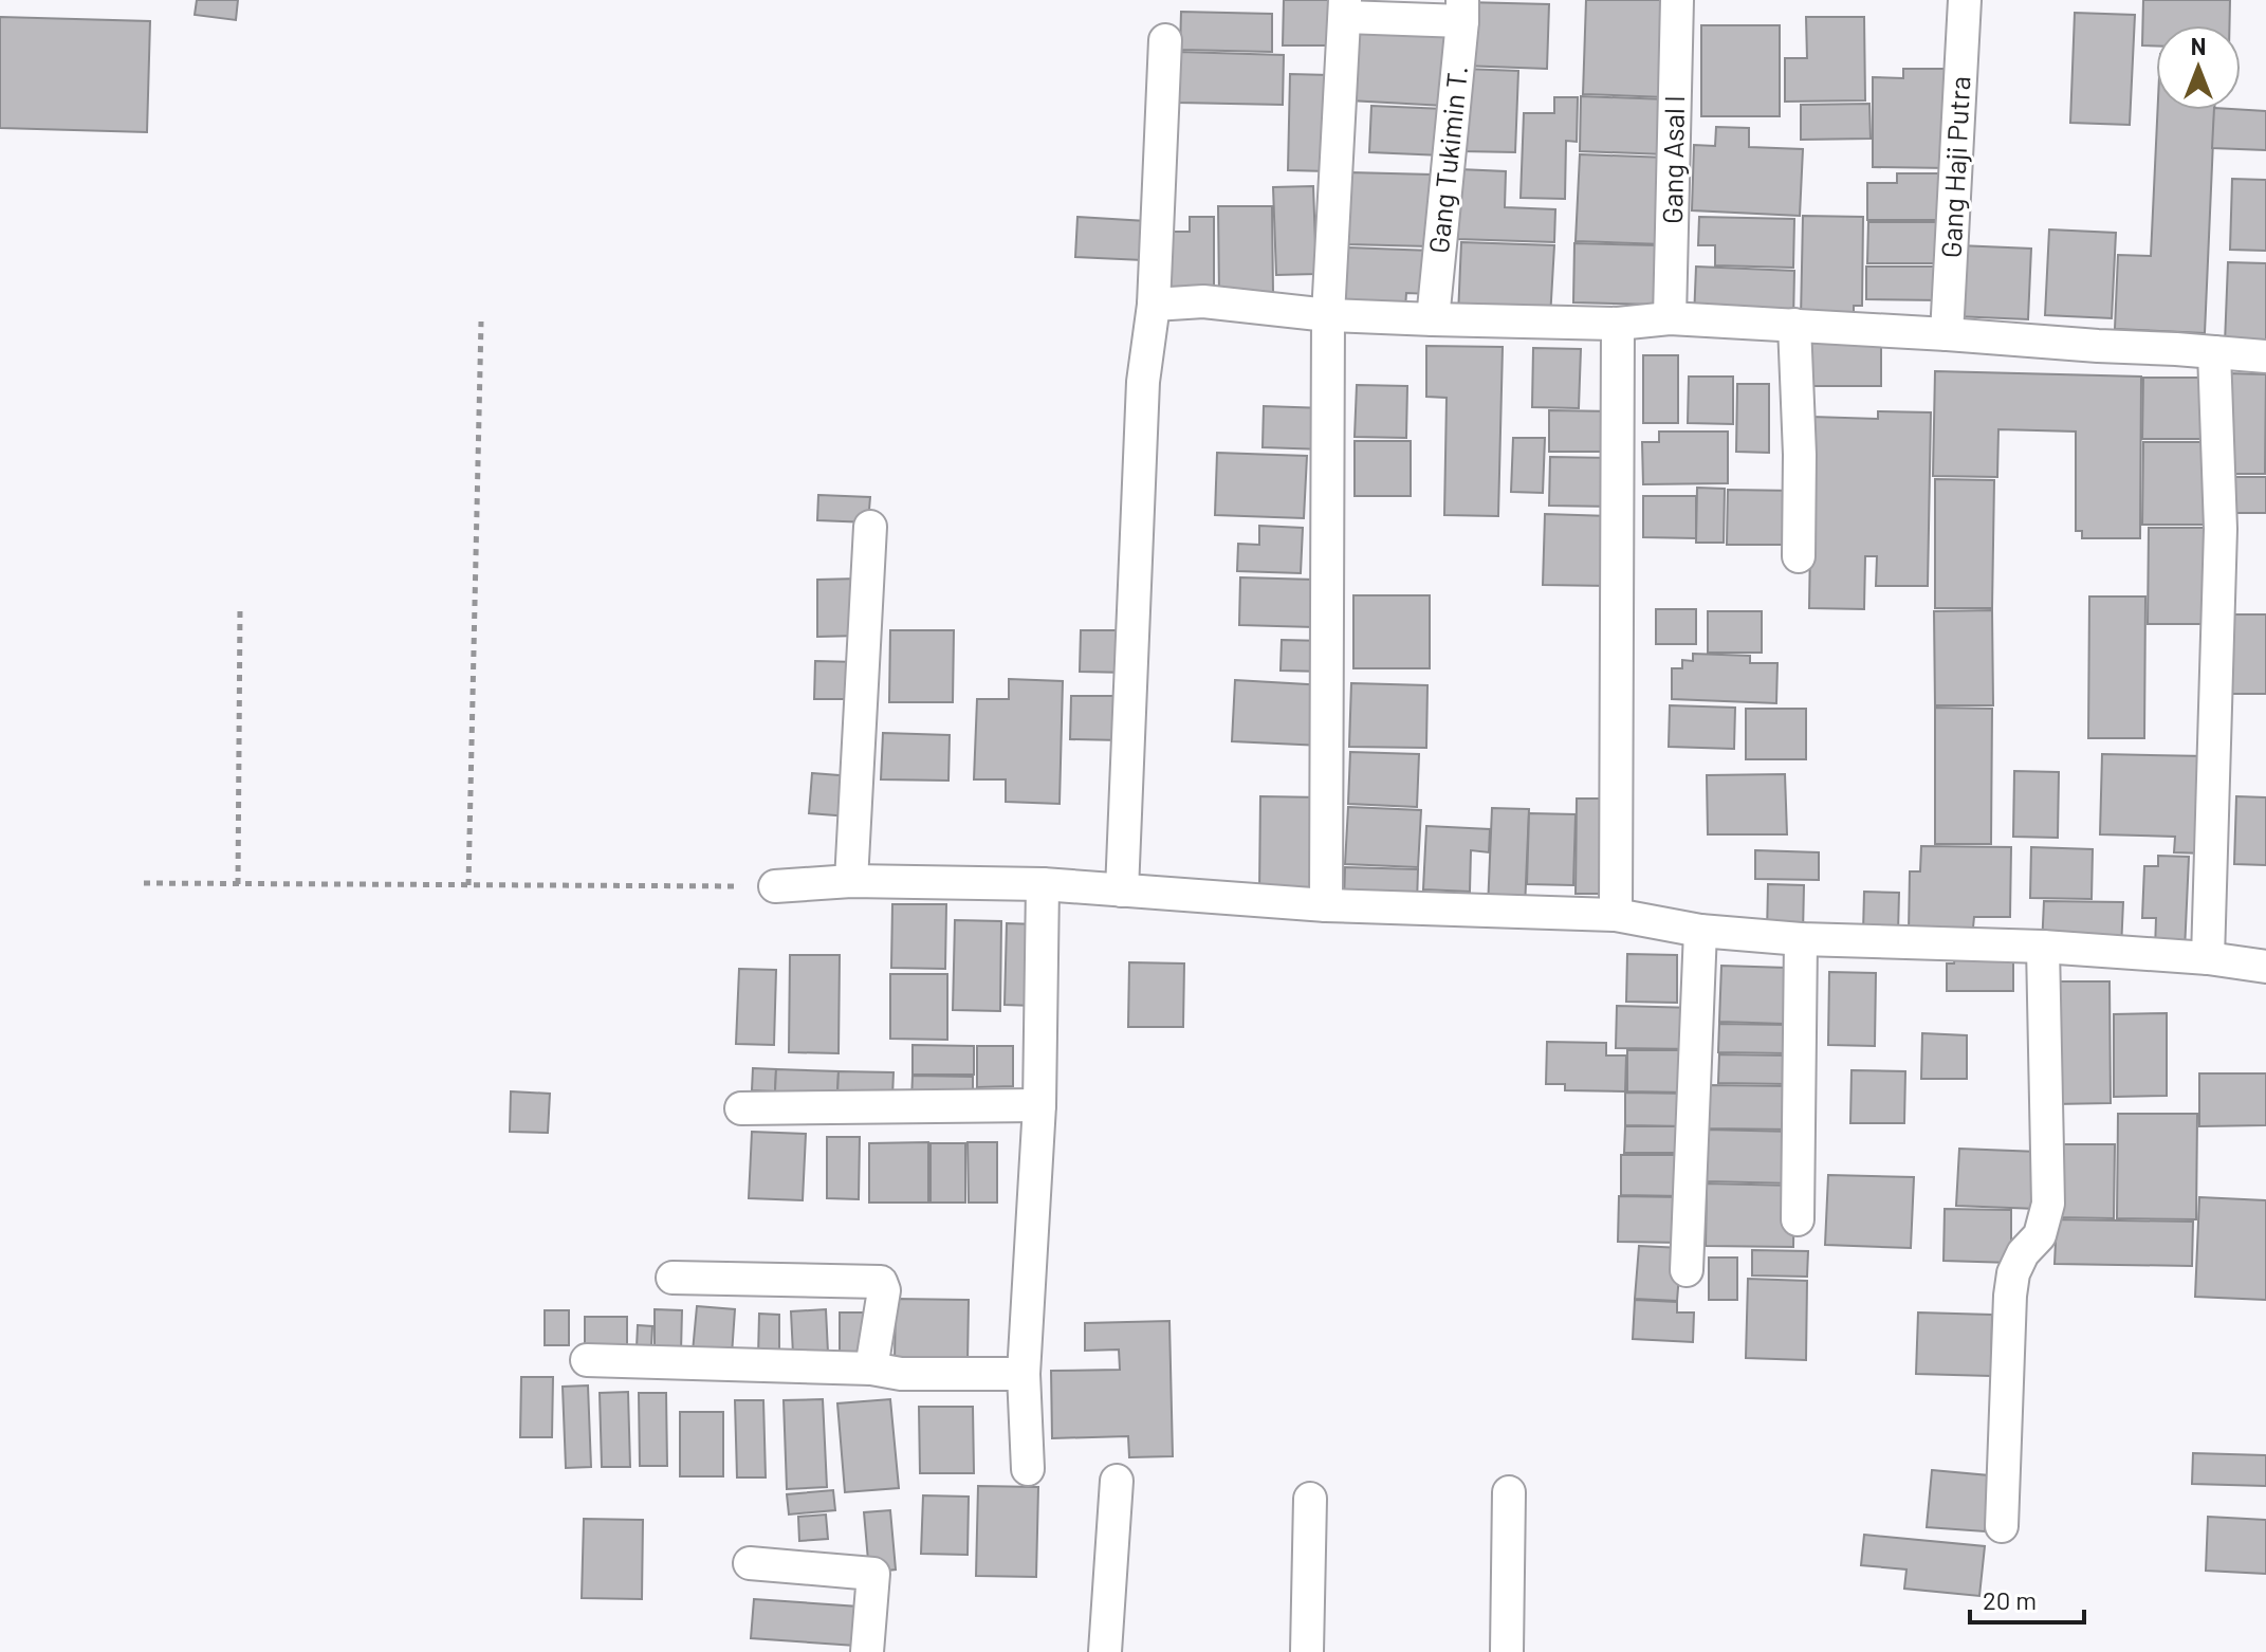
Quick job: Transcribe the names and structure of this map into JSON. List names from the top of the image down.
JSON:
{
  "streets": {
    "street": ["Gang Tukimin T.", "Gang Asal I", "Gang Haji Putra"]
  },
  "scale_bar": "20 m",
  "north": "top"
}
